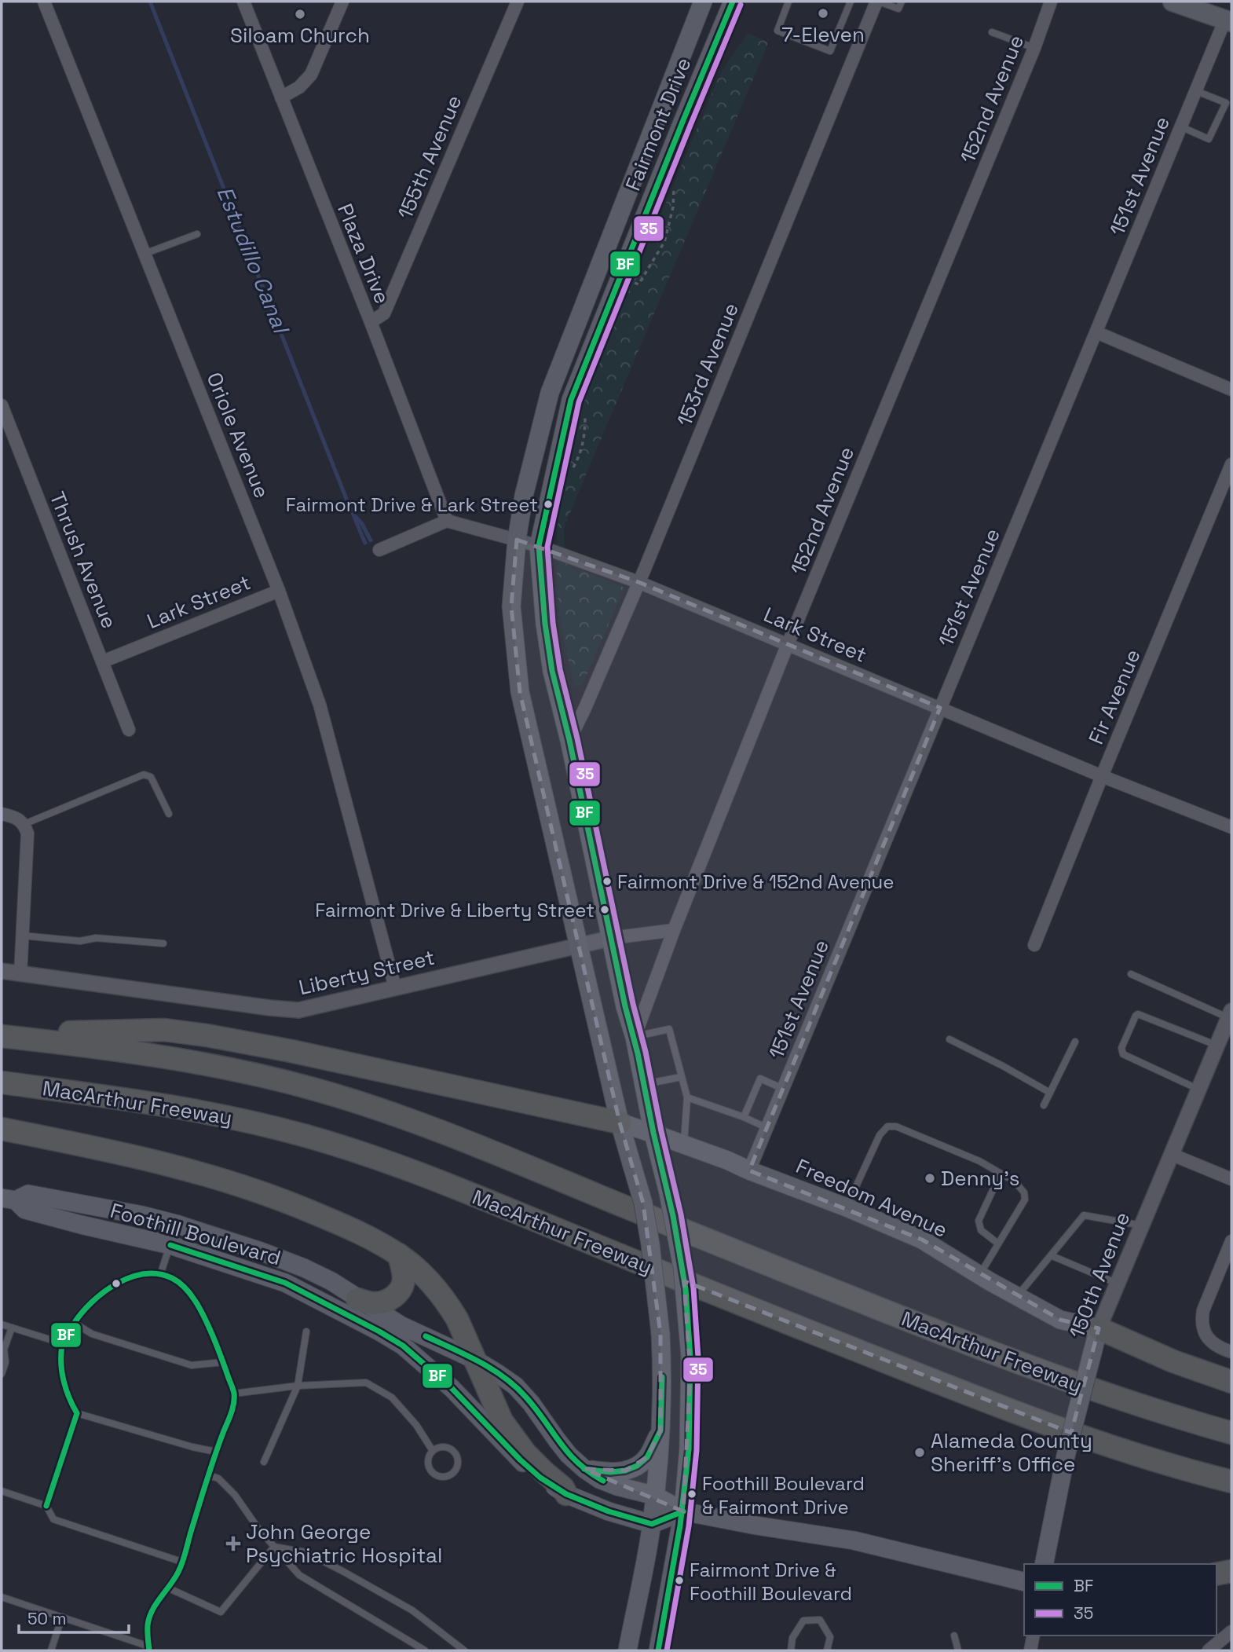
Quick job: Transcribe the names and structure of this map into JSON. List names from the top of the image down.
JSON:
{
  "streets": {
    "highway": ["MacArthur Freeway"],
    "main road": [
      "Fairmont Drive",
      "Freedom Avenue",
      "Foothill Boulevard",
      "150th Avenue"
    ],
    "street": [
      "152nd Avenue",
      "155th Avenue",
      "151st Avenue",
      "Plaza Drive",
      "153rd Avenue",
      "Oriole Avenue",
      "Thrush Avenue",
      "Lark Street",
      "Fir Avenue",
      "Liberty Street"
    ]
  },
  "crossings": [
    ["152nd Avenue", "Fairmont Drive"],
    ["152nd Avenue", "Lark Street"],
    ["152nd Avenue", "Liberty Street"],
    ["Fairmont Drive", "153rd Avenue"],
    ["Fairmont Drive", "Lark Street"],
    ["Fairmont Drive", "Liberty Street"],
    ["Fairmont Drive", "Freedom Avenue"],
    ["Fairmont Drive", "Foothill Boulevard"],
    ["155th Avenue", "Plaza Drive"],
    ["151st Avenue", "Lark Street"],
    ["151st Avenue", "Freedom Avenue"],
    ["Plaza Drive", "Lark Street"],
    ["153rd Avenue", "Lark Street"],
    ["Oriole Avenue", "Lark Street"],
    ["Oriole Avenue", "Liberty Street"],
    ["Thrush Avenue", "Lark Street"],
    ["Lark Street", "Fir Avenue"],
    ["Freedom Avenue", "150th Avenue"]
  ],
  "water": ["Estudillo Canal"],
  "places": {
    "other": [
      "7-Eleven",
      "Siloam Church",
      "Fairmont Drive & Lark Street",
      "Fairmont Drive & 152nd Avenue",
      "Fairmont Drive & Liberty Street",
      "Denny's",
      "Alameda County Sheriff's Office",
      "Foothill Boulevard & Fairmont Drive",
      "Fairmont Drive & Foothill Boulevard"
    ],
    "health": ["John George Psychiatric Hospital"]
  },
  "lines": ["transit line BF", "transit line 35"],
  "legend": ["BF", "35"],
  "scale_bar": "50 m"
}
